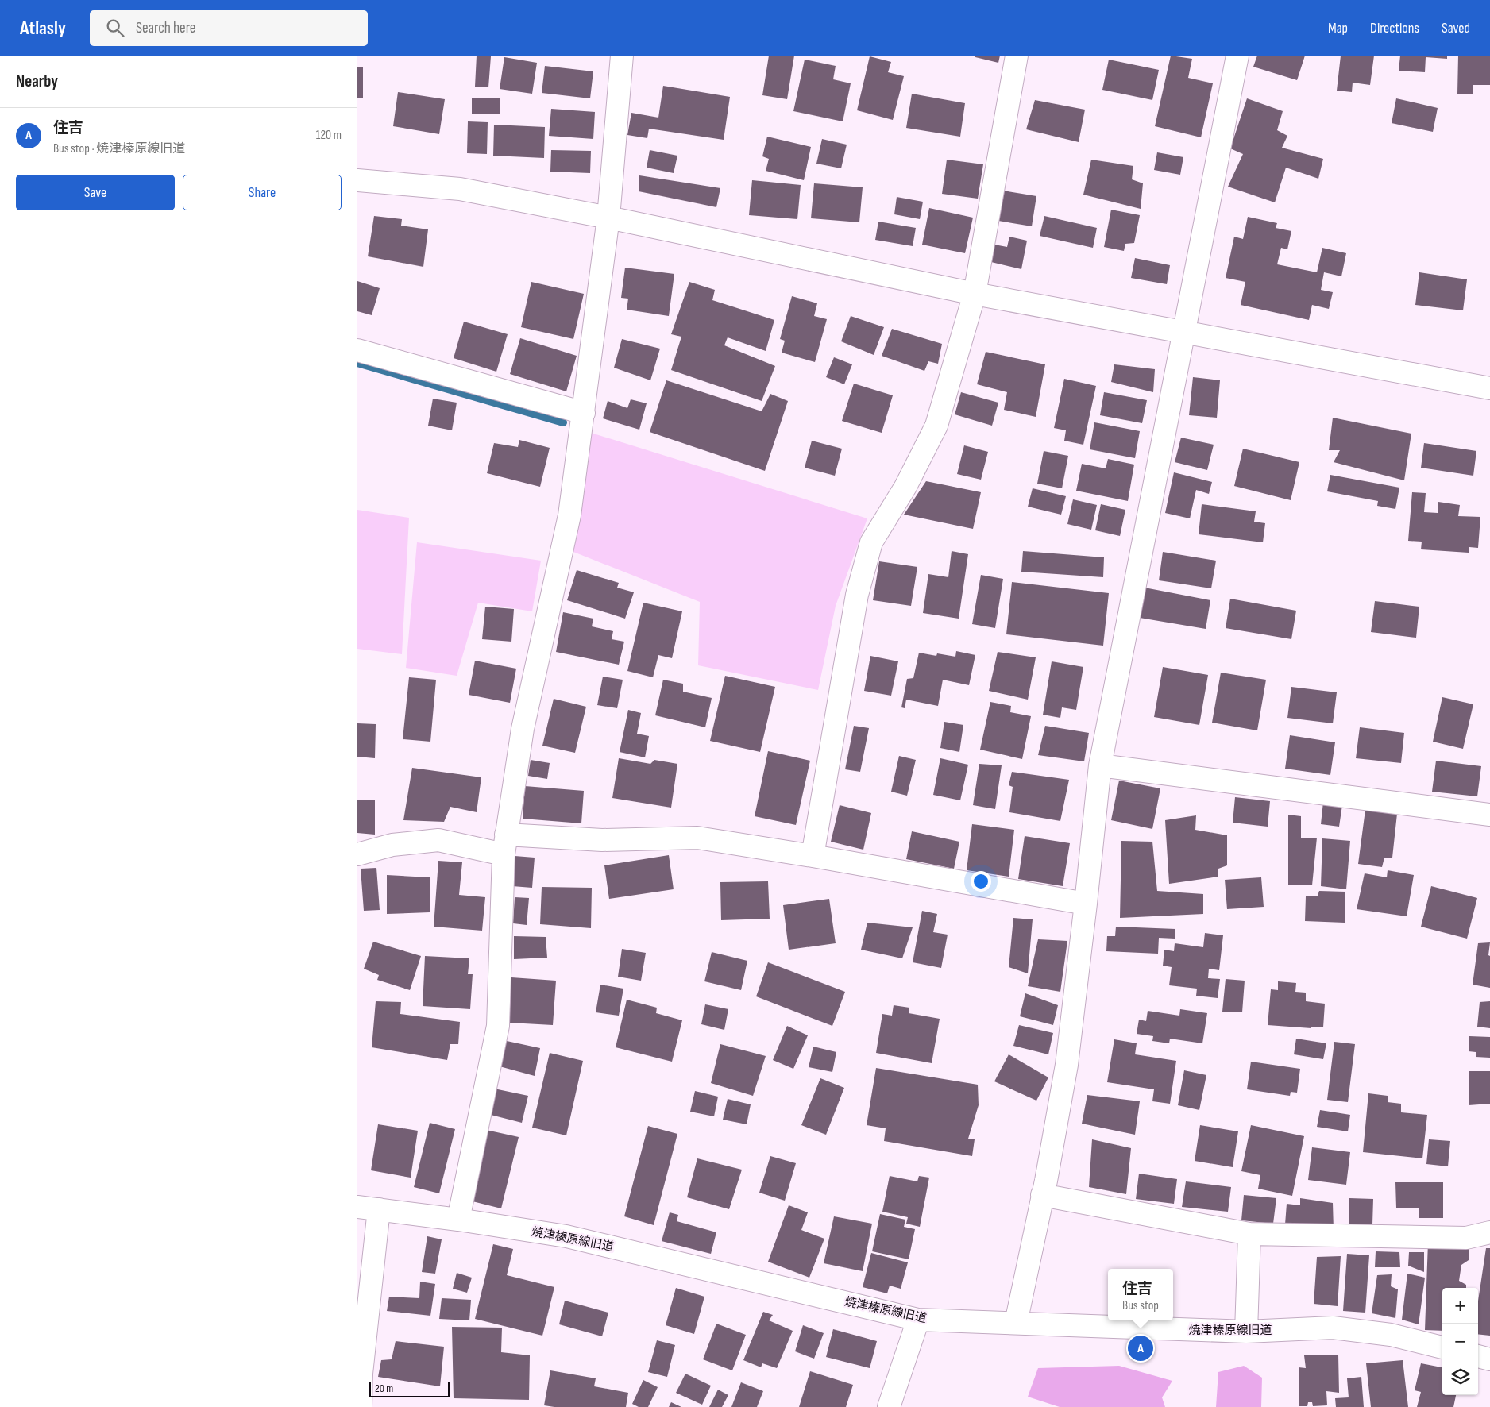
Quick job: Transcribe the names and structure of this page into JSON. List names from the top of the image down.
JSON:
{
  "streets": {
    "street": ["焼津榛原線旧道"]
  },
  "scale_bar": "20 m",
  "page": {
    "header": "Atlasly",
    "search": "Search here",
    "nav": ["Map", "Directions", "Saved"],
    "heading": "Nearby",
    "list": [
      {
        "mark": "A",
        "name": "住吉",
        "note": "Bus stop · 焼津榛原線旧道",
        "value": "120 m"
      }
    ],
    "buttons": ["Save", "Share"],
    "popup": ["住吉", "Bus stop"],
    "map_buttons": ["+", "−"],
    "pins": "A",
    "scale": "20 m"
  }
}
